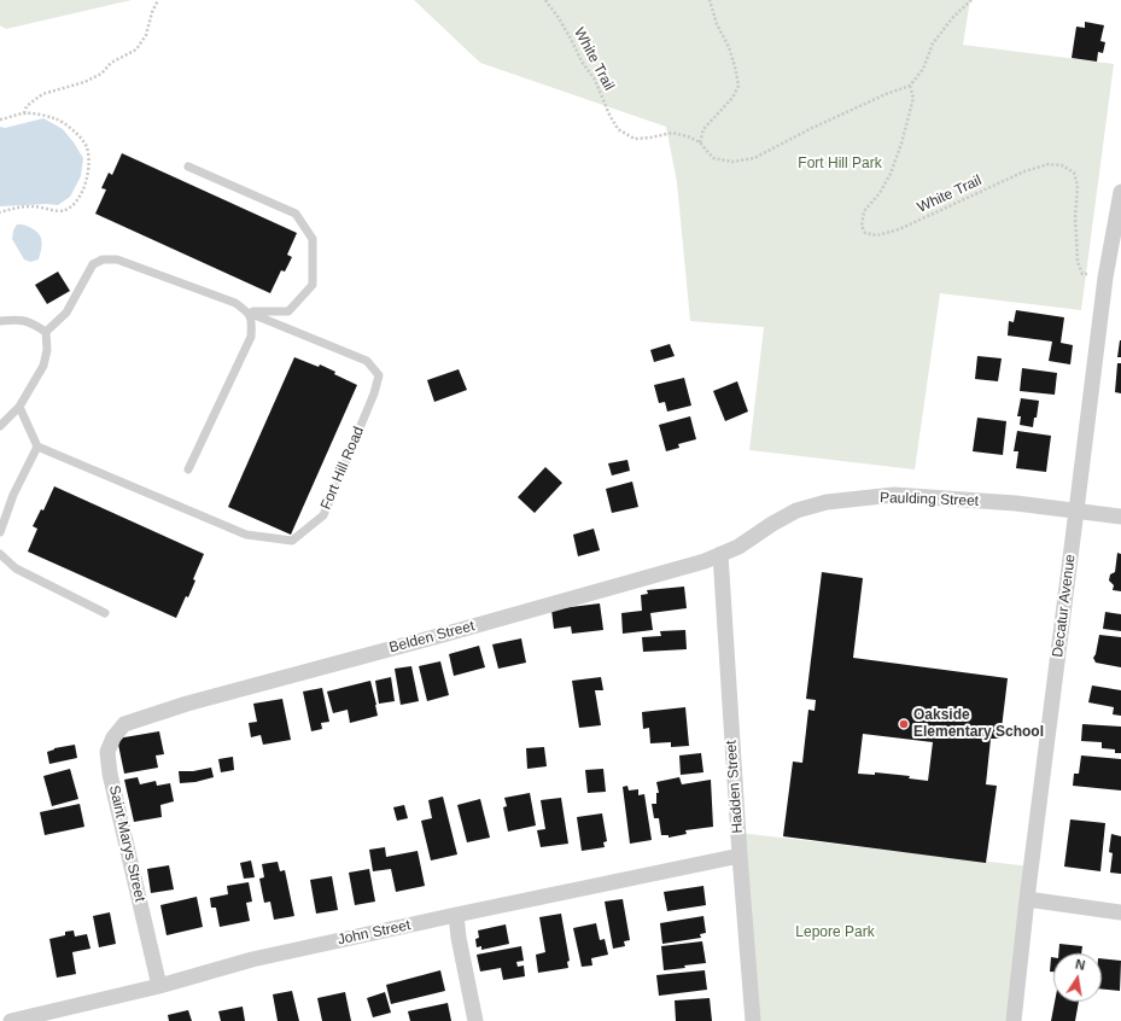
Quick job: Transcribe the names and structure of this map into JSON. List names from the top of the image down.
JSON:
{
  "streets": {
    "street": [
      "Paulding Street",
      "Decatur Avenue",
      "Belden Street",
      "Hadden Street",
      "Saint Marys Street",
      "John Street"
    ],
    "lane": ["Fort Hill Road"],
    "path": ["White Trail"]
  },
  "crossings": [
    ["White Trail", "Decatur Avenue"],
    ["Paulding Street", "Decatur Avenue"],
    ["Paulding Street", "Belden Street"],
    ["Paulding Street", "Hadden Street"],
    ["Belden Street", "Hadden Street"],
    ["Belden Street", "Saint Marys Street"],
    ["Hadden Street", "John Street"],
    ["Saint Marys Street", "John Street"]
  ],
  "parks": ["Fort Hill Park", "Lepore Park"],
  "places": ["Oakside Elementary School"],
  "north": "top"
}
